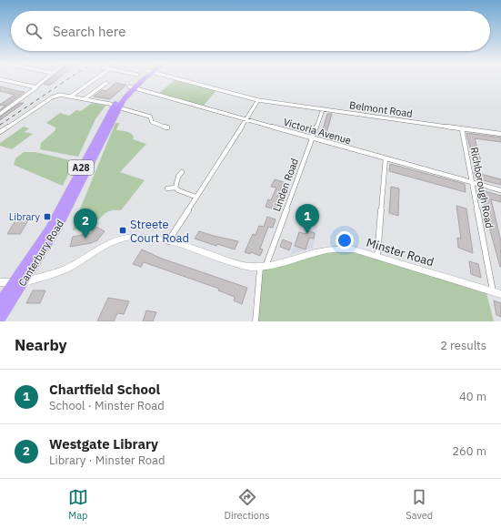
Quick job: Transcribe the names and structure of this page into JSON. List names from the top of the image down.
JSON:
{
  "streets": {
    "highway": ["A28", "Canterbury Road"],
    "street": [
      "Belmont Road",
      "Victoria Avenue",
      "Linden Road",
      "Richborough Road",
      "Minster Road"
    ]
  },
  "crossings": [
    ["Belmont Road", "Linden Road"],
    ["Belmont Road", "Richborough Road"],
    ["Victoria Avenue", "Linden Road"],
    ["Victoria Avenue", "Richborough Road"],
    ["Victoria Avenue", "Canterbury Road"],
    ["Linden Road", "Minster Road"],
    ["Richborough Road", "Minster Road"],
    ["Minster Road", "Canterbury Road"]
  ],
  "places": {
    "transit": ["Library", "Streete Court Road"]
  },
  "page": {
    "search": "Search here",
    "pins": ["1", "2"],
    "heading": ["Nearby", "2 results"],
    "list": [
      {
        "mark": "1",
        "name": "Chartfield School",
        "note": "School · Minster Road",
        "value": "40 m"
      },
      {
        "mark": "2",
        "name": "Westgate Library",
        "note": "Library · Minster Road",
        "value": "260 m"
      }
    ],
    "nav": ["Map", "Directions", "Saved"]
  }
}
